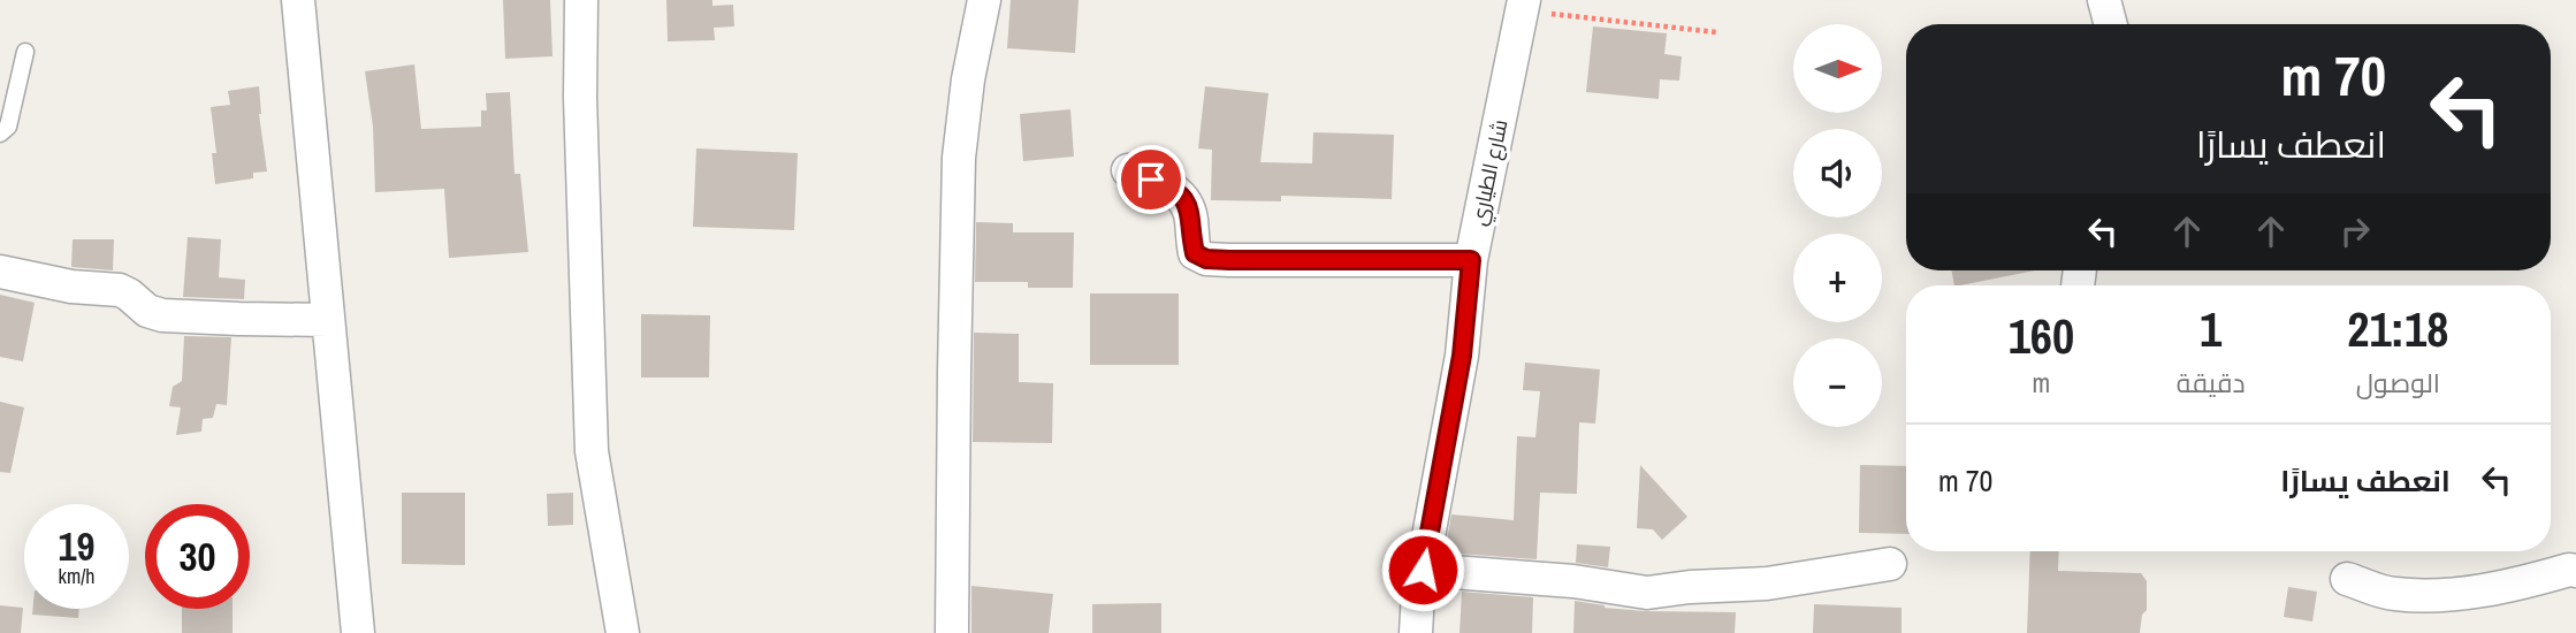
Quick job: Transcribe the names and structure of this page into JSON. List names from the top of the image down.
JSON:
{
  "streets": {
    "street": ["شارع الطياري"]
  },
  "north": "right",
  "page": {
    "map_buttons": ["+", "−"],
    "turn": ["70 m", "انعطف يسارًا"],
    "eta": [
      "21:18",
      "الوصول",
      "1",
      "دقيقة",
      "160",
      "m"
    ],
    "list": [
      {
        "name": "انعطف يسارًا",
        "value": "70 m"
      }
    ],
    "speed": "19 km/h",
    "limit": "30"
  }
}
